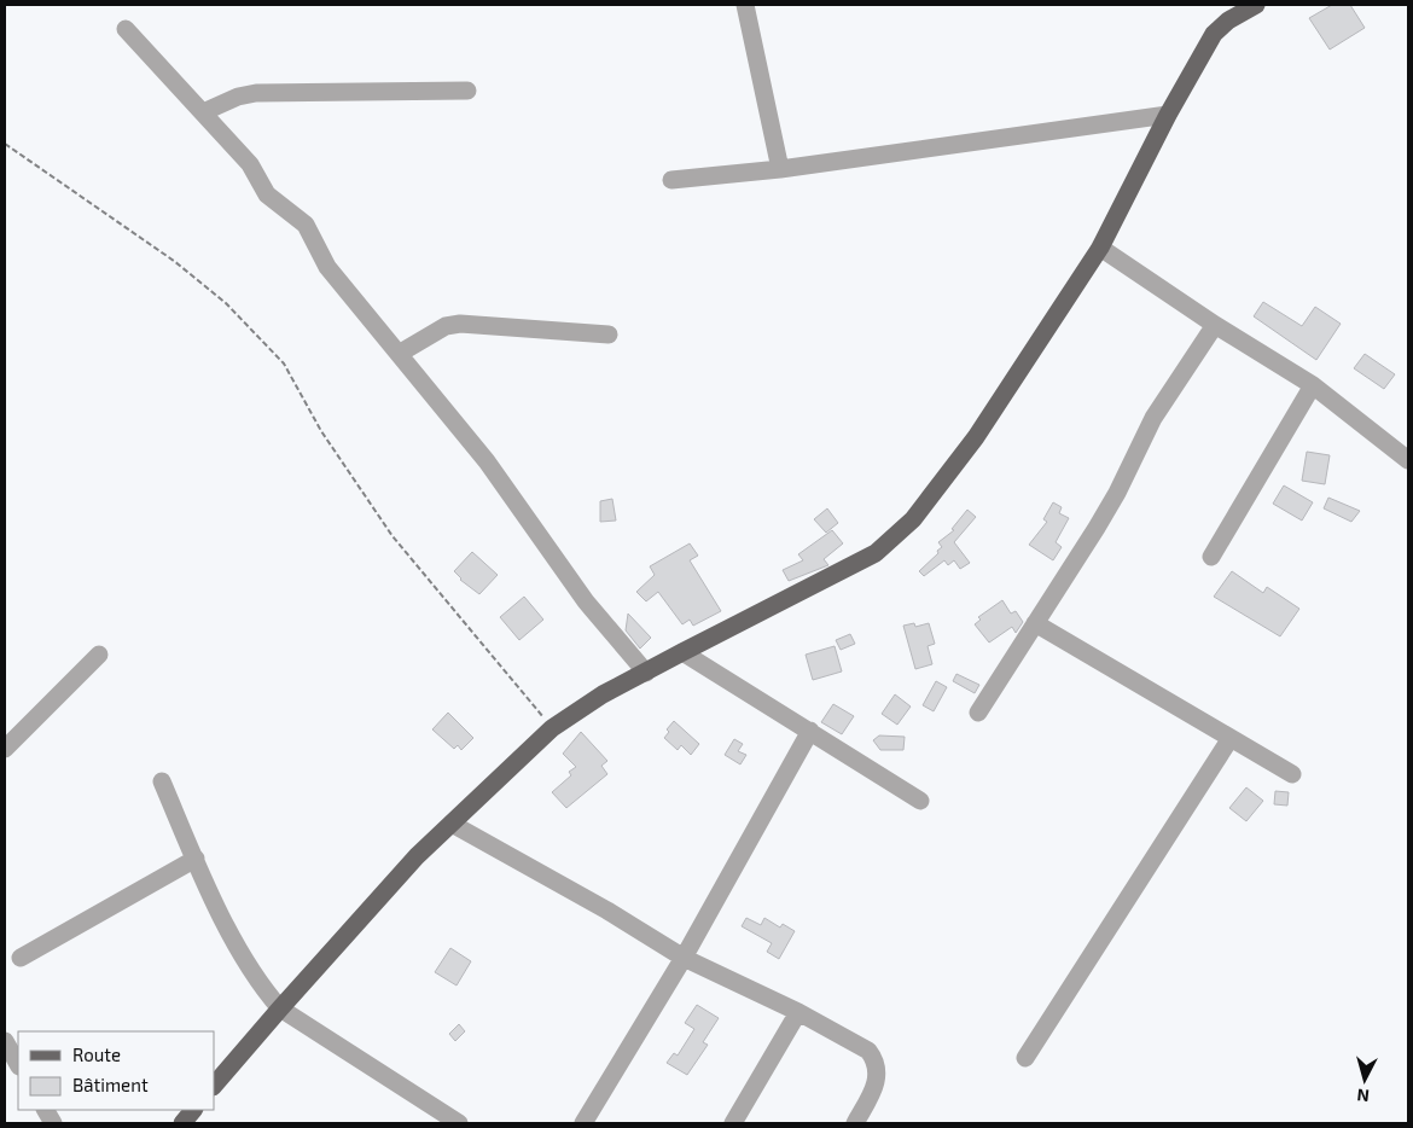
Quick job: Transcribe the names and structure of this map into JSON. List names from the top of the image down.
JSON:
{
  "legend": ["Route", "Bâtiment"],
  "north": "bottom"
}
